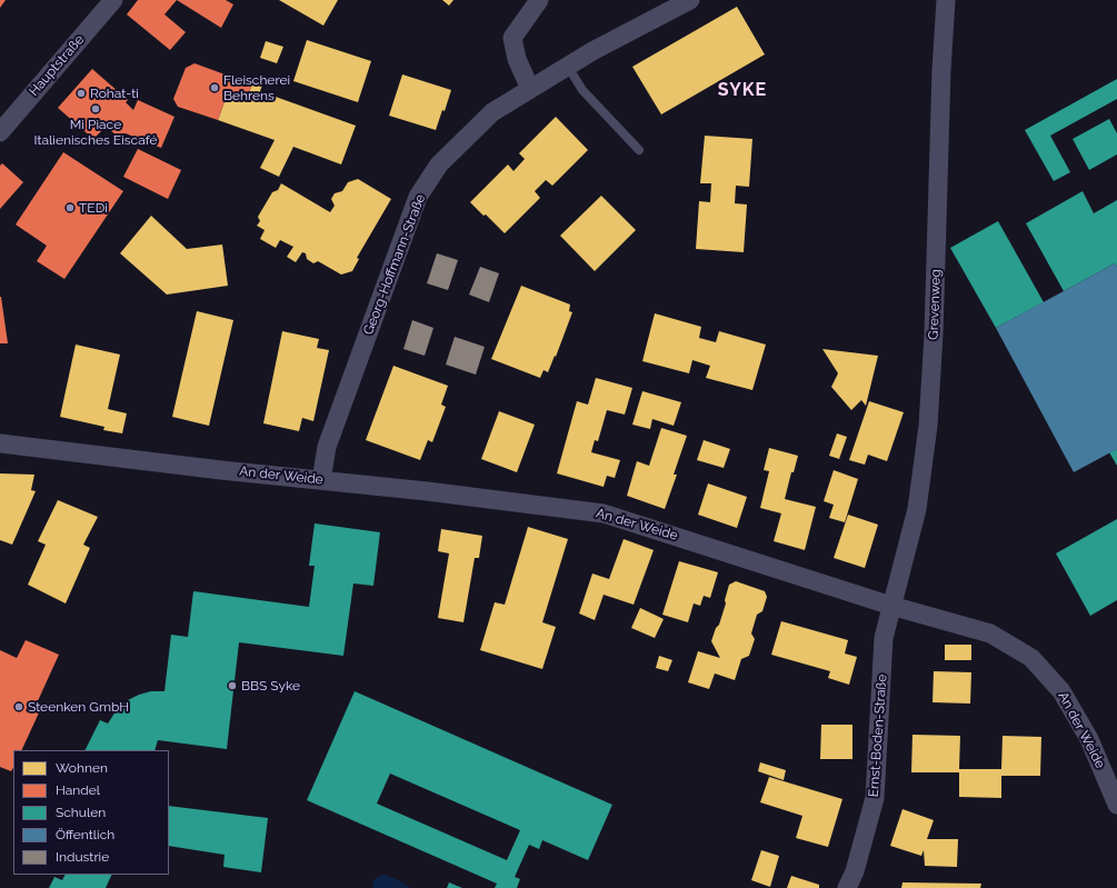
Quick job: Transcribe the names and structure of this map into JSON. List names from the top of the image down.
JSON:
{
  "streets": {
    "street": [
      "Hauptstraße",
      "Georg-Hoffmann-Straße",
      "Grevenweg",
      "An der Weide",
      "Ernst-Boden-Straße"
    ]
  },
  "crossings": [
    ["Georg-Hoffmann-Straße", "An der Weide"],
    ["Grevenweg", "An der Weide"],
    ["Grevenweg", "Ernst-Boden-Straße"],
    ["An der Weide", "Ernst-Boden-Straße"]
  ],
  "districts": ["SYKE"],
  "places": [
    "Fleischerei Behrens",
    "Rohat-ti",
    "Mi Piace Italienisches Eiscafé",
    "TEDi",
    "BBS Syke",
    "Steenken GmbH"
  ],
  "legend": [
    "Wohnen",
    "Handel",
    "Schulen",
    "Öffentlich",
    "Industrie"
  ]
}
